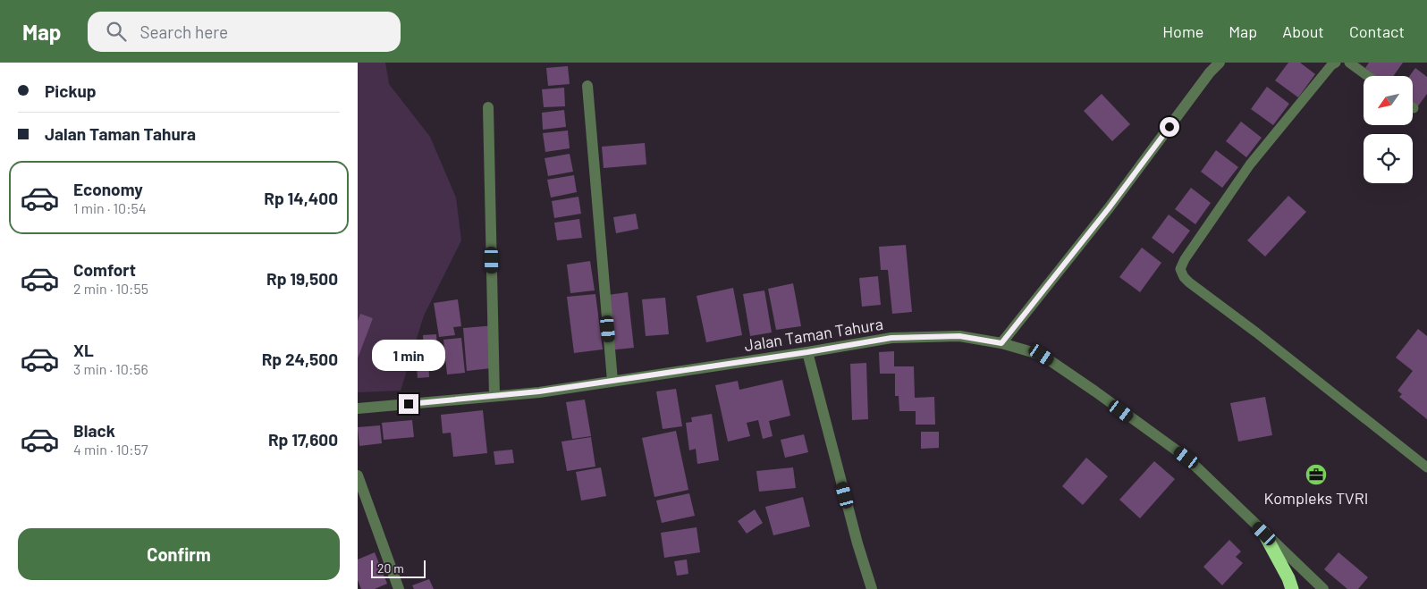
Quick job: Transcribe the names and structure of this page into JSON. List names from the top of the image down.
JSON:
{
  "streets": {
    "street": ["Jalan Taman Tahura"]
  },
  "places": {
    "office": ["Kompleks TVRI"]
  },
  "scale_bar": "20 m",
  "north": "bottom left",
  "page": {
    "header": "Map",
    "search": "Search here",
    "nav": [
      "Home",
      "Map",
      "About",
      "Contact"
    ],
    "banner": ["Pickup", "Jalan Taman Tahura"],
    "list": [
      {
        "name": "Economy",
        "note": "1 min · 10:54",
        "value": "Rp 14,400"
      },
      {
        "name": "Comfort",
        "note": "2 min · 10:55",
        "value": "Rp 19,500"
      },
      {
        "name": "XL",
        "note": "3 min · 10:56",
        "value": "Rp 24,500"
      },
      {
        "name": "Black",
        "note": "4 min · 10:57",
        "value": "Rp 17,600"
      }
    ],
    "bubble": "1 min",
    "buttons": "Confirm",
    "scale": "20 m"
  }
}
